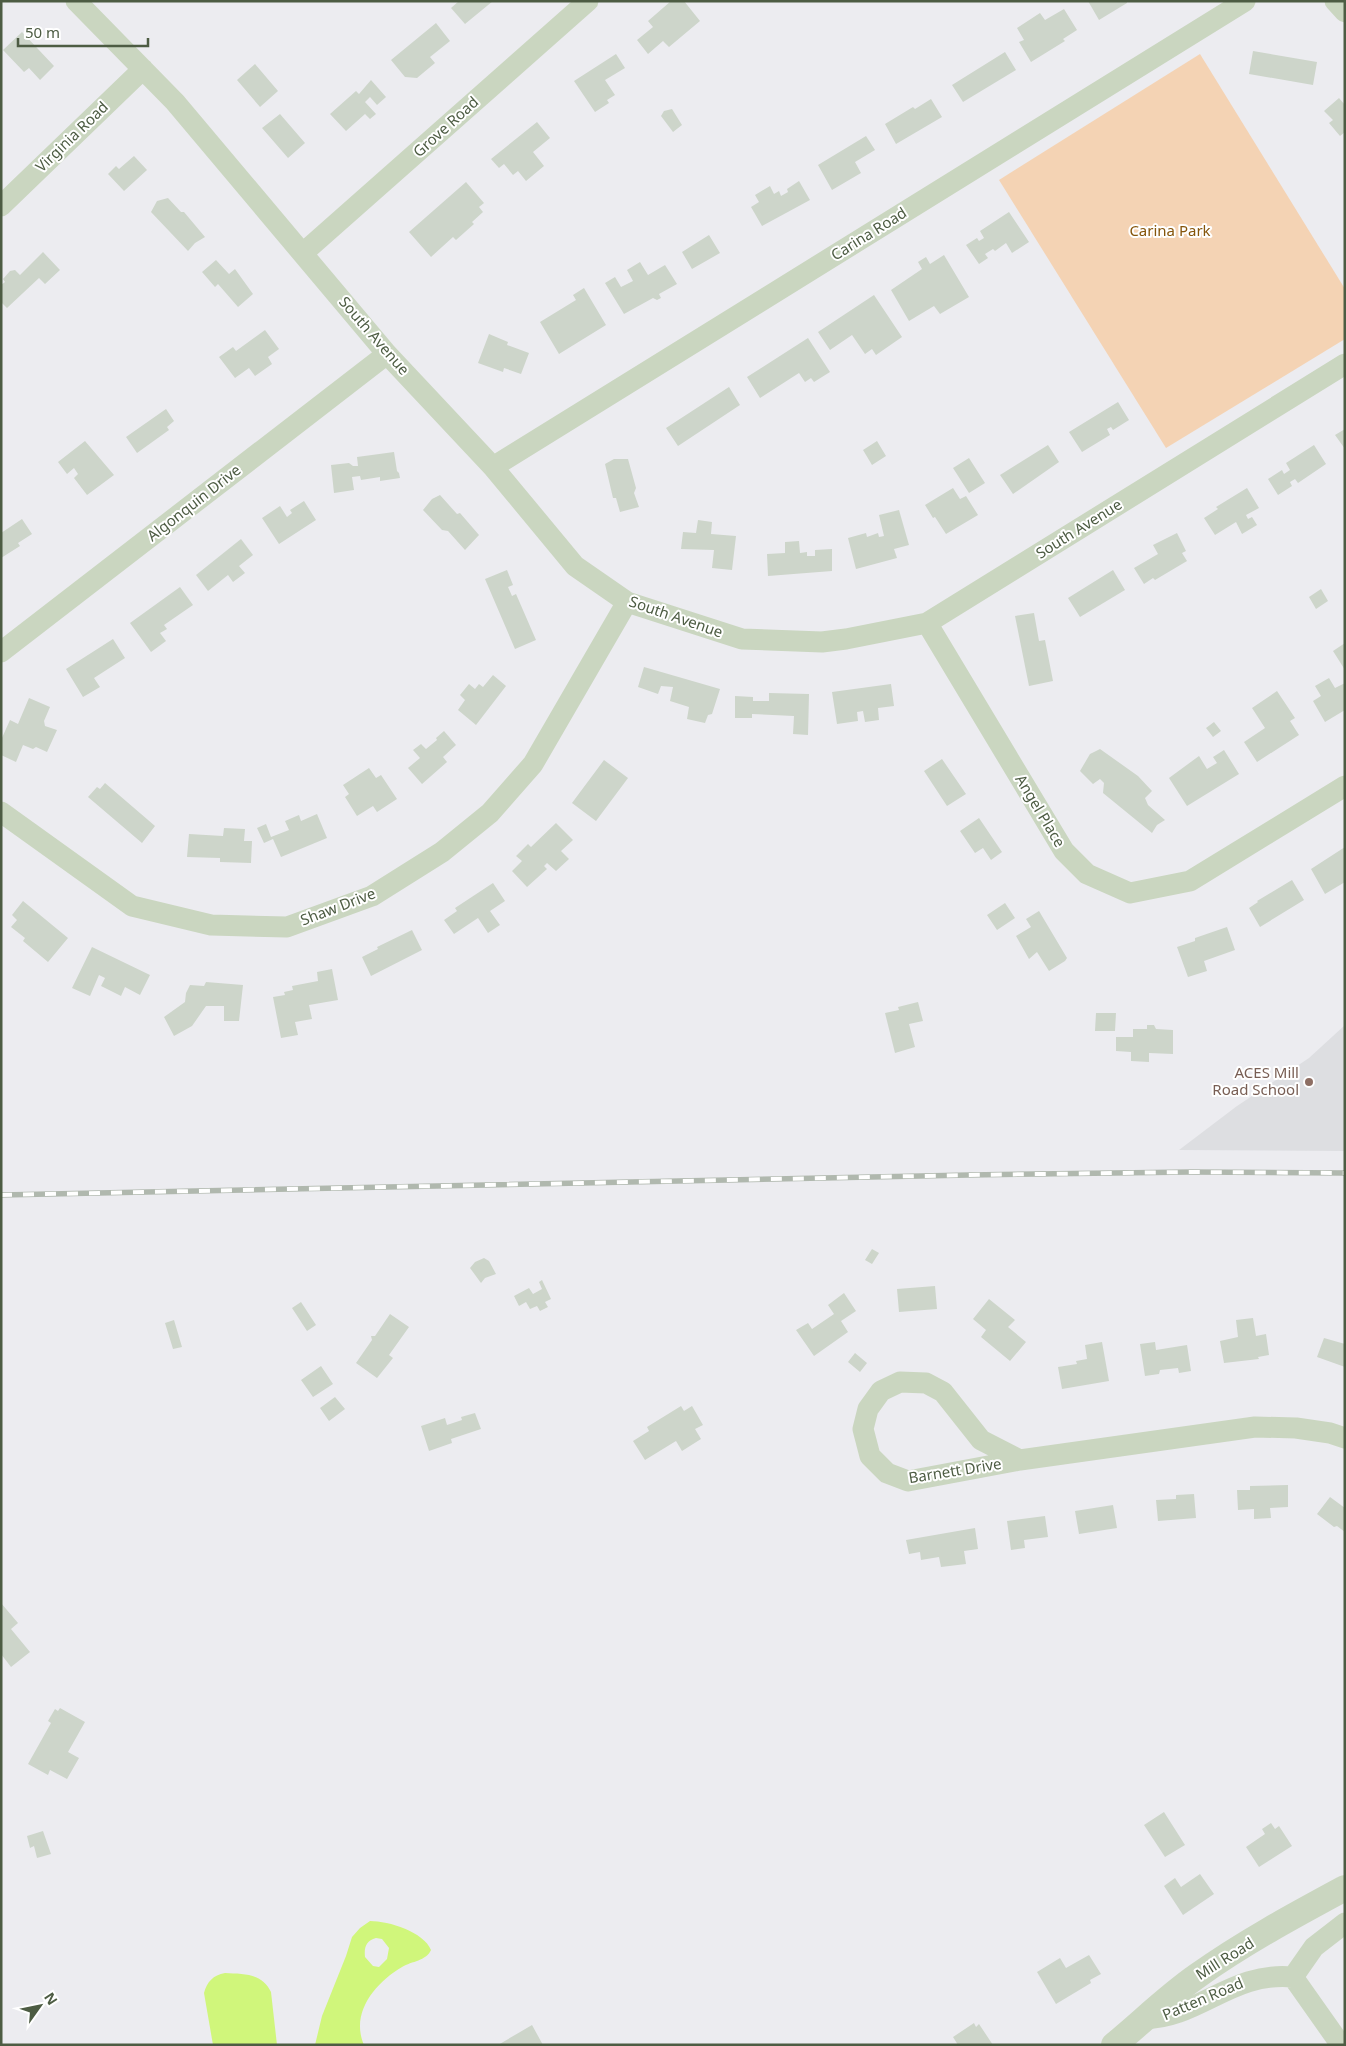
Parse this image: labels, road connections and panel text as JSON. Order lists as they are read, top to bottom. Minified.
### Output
{"streets":{"street":["Grove Road","Virginia Road","Carina Road","South Avenue","Algonquin Drive","Angel Place","Shaw Drive","Barnett Drive","Mill Road","Patten Road"]},"crossings":[["Grove Road","South Avenue"],["Virginia Road","South Avenue"],["Carina Road","South Avenue"],["South Avenue","Algonquin Drive"],["South Avenue","Angel Place"],["South Avenue","Shaw Drive"],["Mill Road","Patten Road"]],"parks":["Carina Park"],"places":["ACES Mill Road School"],"scale_bar":"50 m","north":"top right"}
